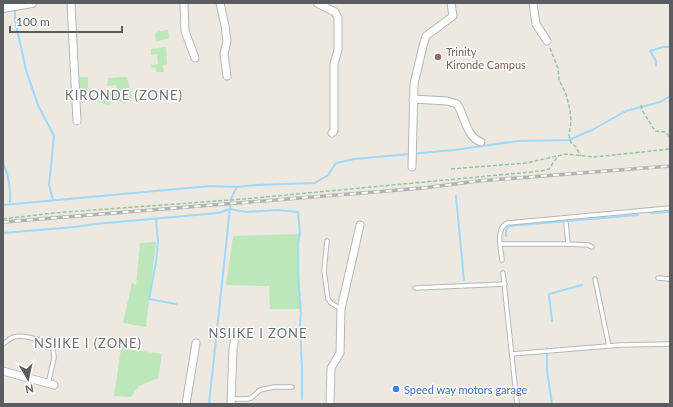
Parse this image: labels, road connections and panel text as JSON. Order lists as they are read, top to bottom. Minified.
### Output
{"districts":["KIRONDE (ZONE)","NSIIKE I ZONE","NSIIKE I (ZONE)"],"places":["Trinity Kironde Campus","Speed way motors garage"],"scale_bar":"100 m","north":"bottom"}
